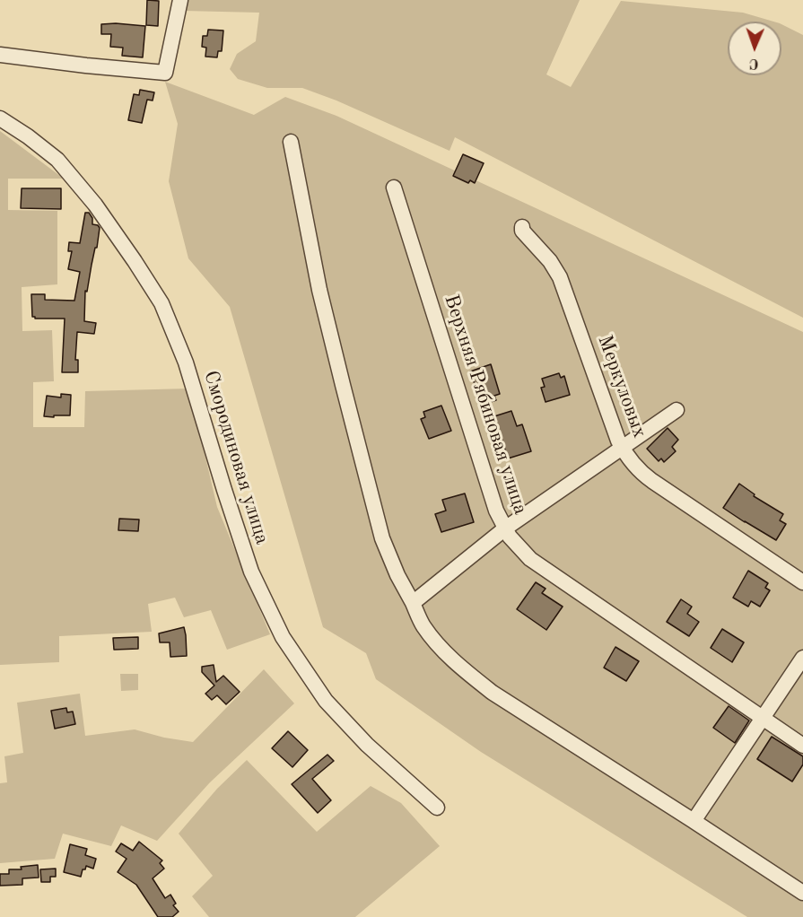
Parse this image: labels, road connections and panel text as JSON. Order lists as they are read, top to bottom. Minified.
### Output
{"streets":{"street":["Меркуловых","Верхняя Рябиновая улица","Смородиновая улица"]},"north":"bottom"}
